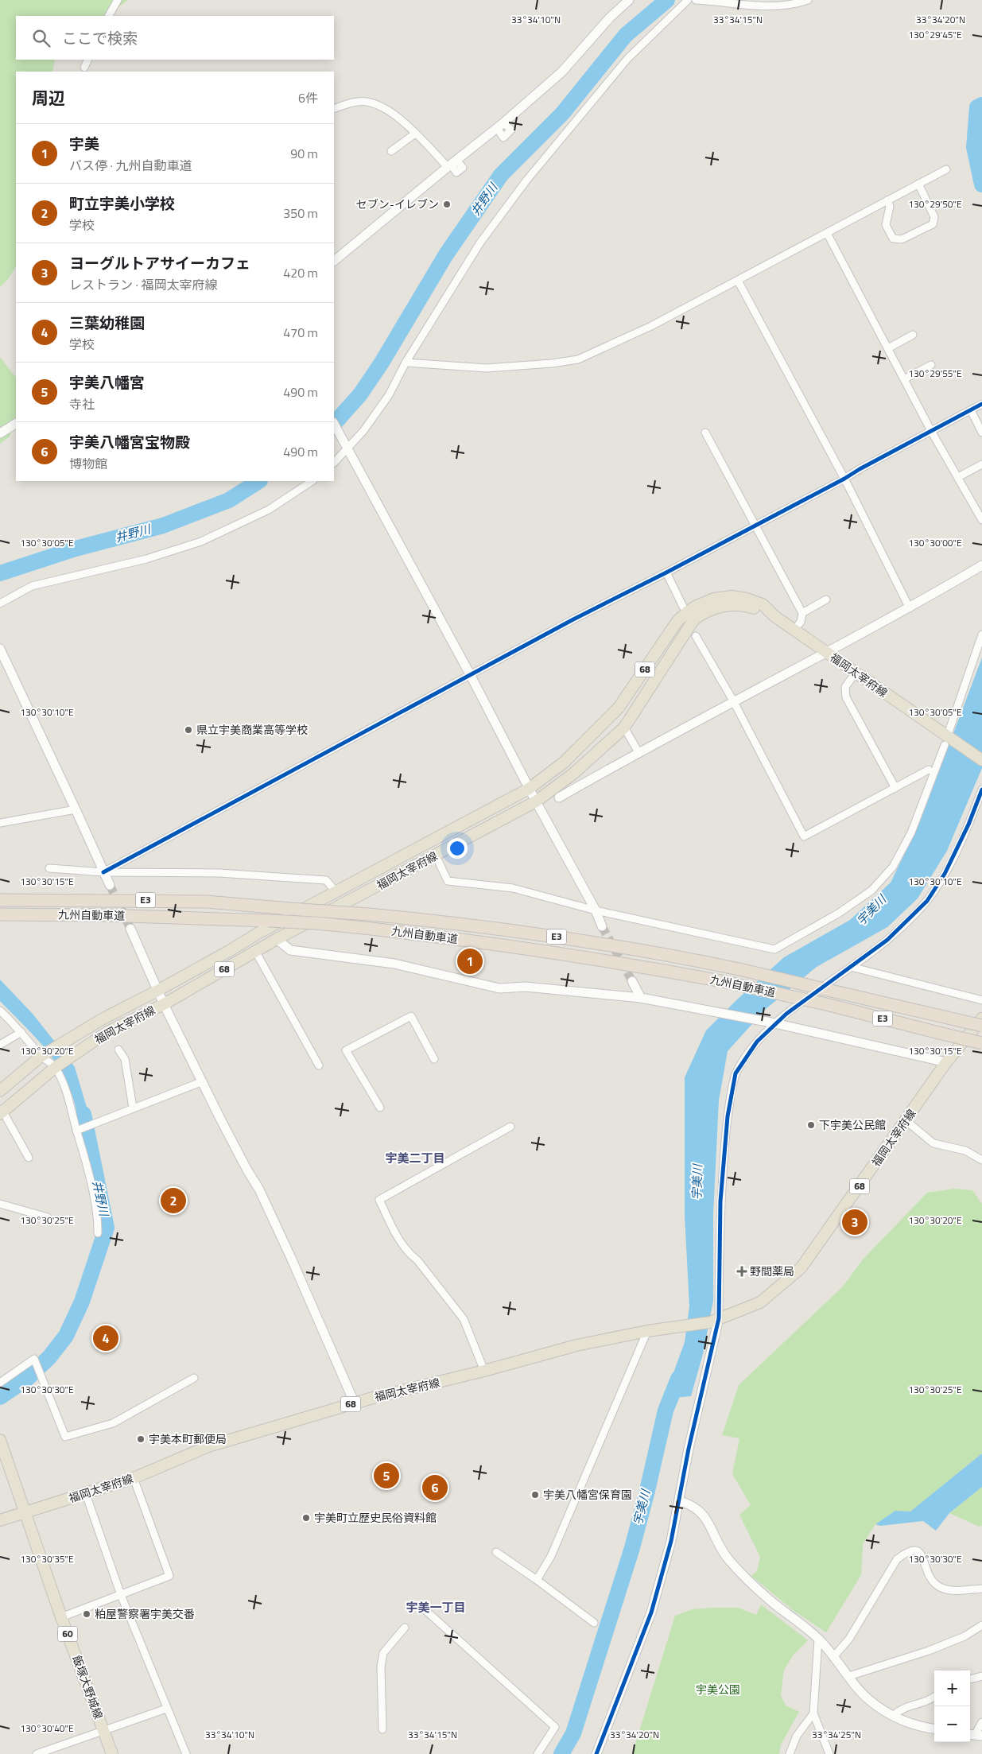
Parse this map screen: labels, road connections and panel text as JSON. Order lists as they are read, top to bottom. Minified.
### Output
{"streets":{"highway":["E3","九州自動車道"],"main road":["68","福岡太宰府線","60","飯塚大野城線"]},"crossings":[["福岡太宰府線","飯塚大野城線"]],"districts":["宇美二丁目","宇美一丁目"],"water":["井野川","宇美川"],"parks":["宇美公園"],"places":{"other":["セブン-イレブン","県立宇美商業高等学校","下宇美公民館","宇美本町郵便局","宇美八幡宮保育園","宇美町立歴史民俗資料館","粕屋警察署宇美交番"],"health":["野間薬局"]},"page":{"search":"ここで検索","heading":["周辺","6件"],"list":[{"mark":"1","name":"宇美","note":"バス停 · 九州自動車道","value":"90 m"},{"mark":"2","name":"町立宇美小学校","note":"学校","value":"350 m"},{"mark":"3","name":"ヨーグルトアサイーカフェ","note":"レストラン · 福岡太宰府線","value":"420 m"},{"mark":"4","name":"三葉幼稚園","note":"学校","value":"470 m"},{"mark":"5","name":"宇美八幡宮","note":"寺社","value":"490 m"},{"mark":"6","name":"宇美八幡宮宝物殿","note":"博物館","value":"490 m"}],"pins":["1","2","3","4","5","6"],"map_buttons":["+","−"]},"coordinates":["33°34'10\"N","33°34'15\"N","33°34'20\"N","130°29'45\"E","130°29'50\"E","130°29'55\"E","130°30'05\"E","130°30'00\"E","130°30'10\"E","130°30'15\"E","130°30'20\"E","130°30'25\"E","130°30'30\"E","130°30'35\"E","130°30'40\"E","33°34'25\"N"]}
